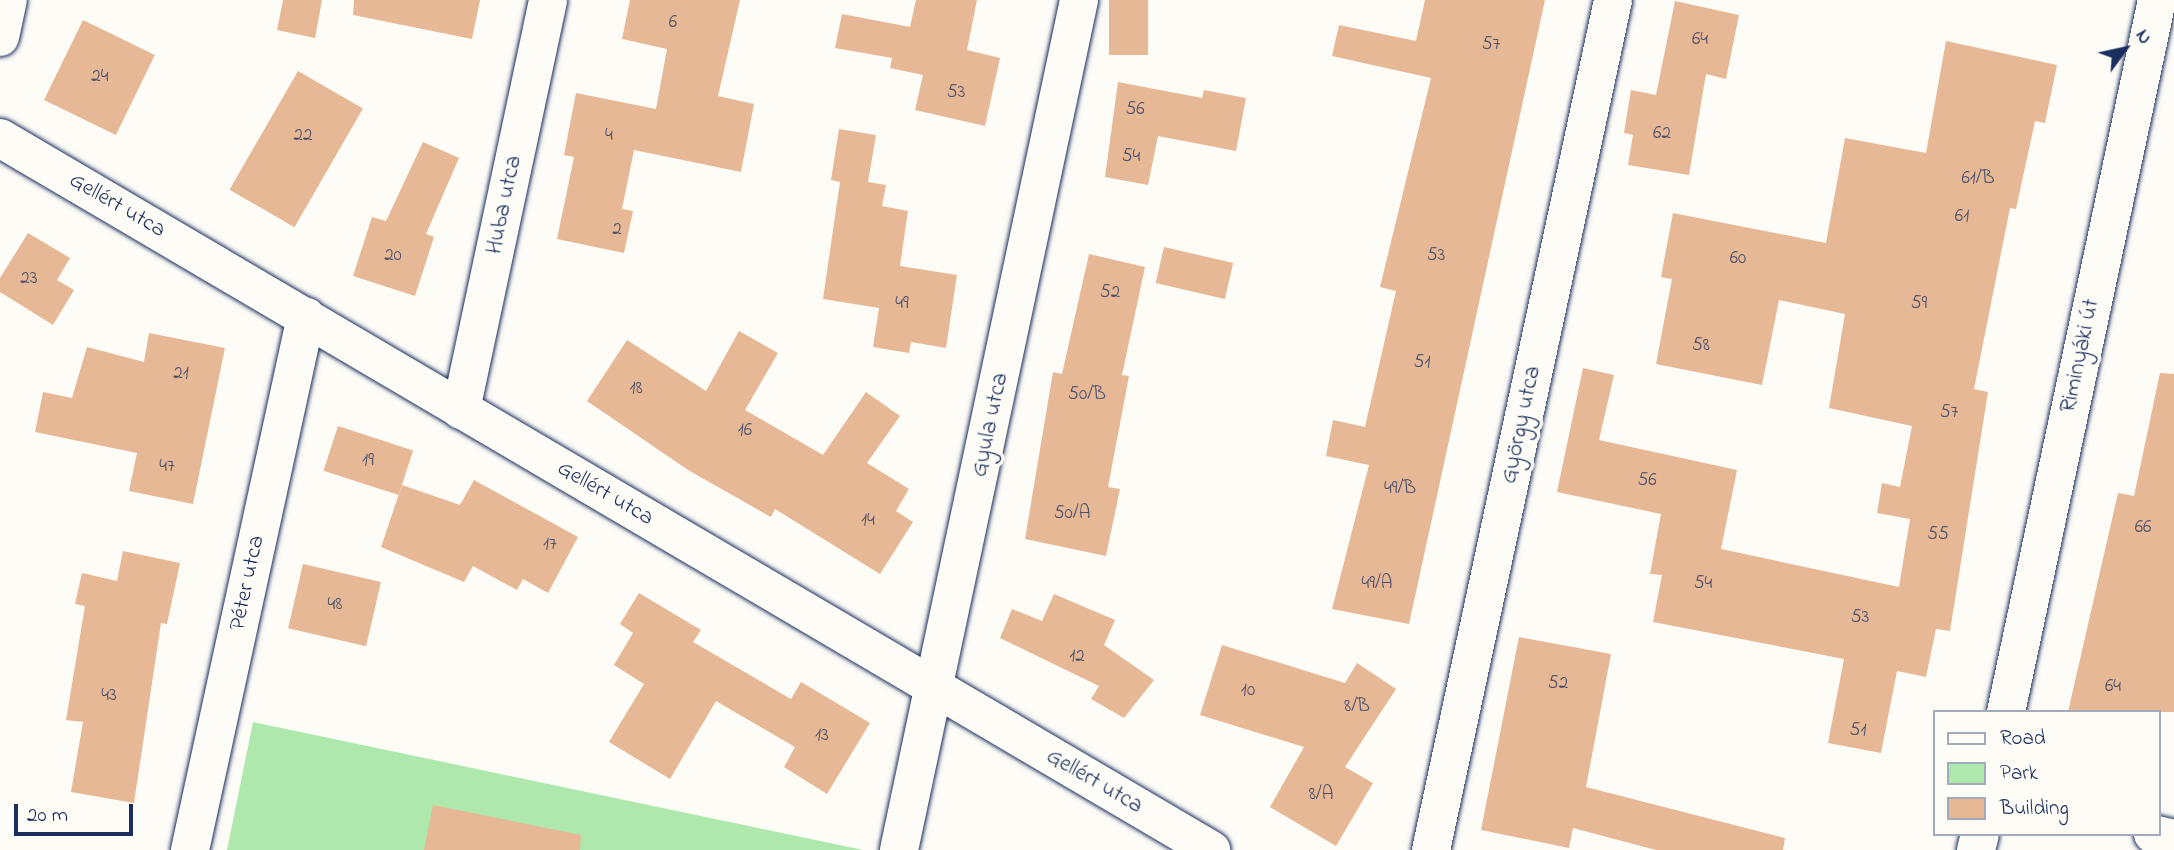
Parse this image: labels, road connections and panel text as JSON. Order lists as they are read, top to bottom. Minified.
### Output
{"streets":{"street":["Huba utca","Gellért utca","Riminyáki út","Gyula utca","György utca","Péter utca"]},"crossings":[["Huba utca","Gellért utca"],["Gellért utca","Gyula utca"],["Gellért utca","Péter utca"]],"house_numbers":["6","64","57","24","53","56","62","22","4","54","61/B","61","2","20","53","60","23","52","49","59","58","51","21","18","50/B","57","16","19","47","56","49/B","50/A","14","66","55","17","49/A","54","48","53","12","52","64","10","43","8/B","51","13","8/A"],"legend":["Road","Park","Building"],"scale_bar":"20 m","north":"top right"}
